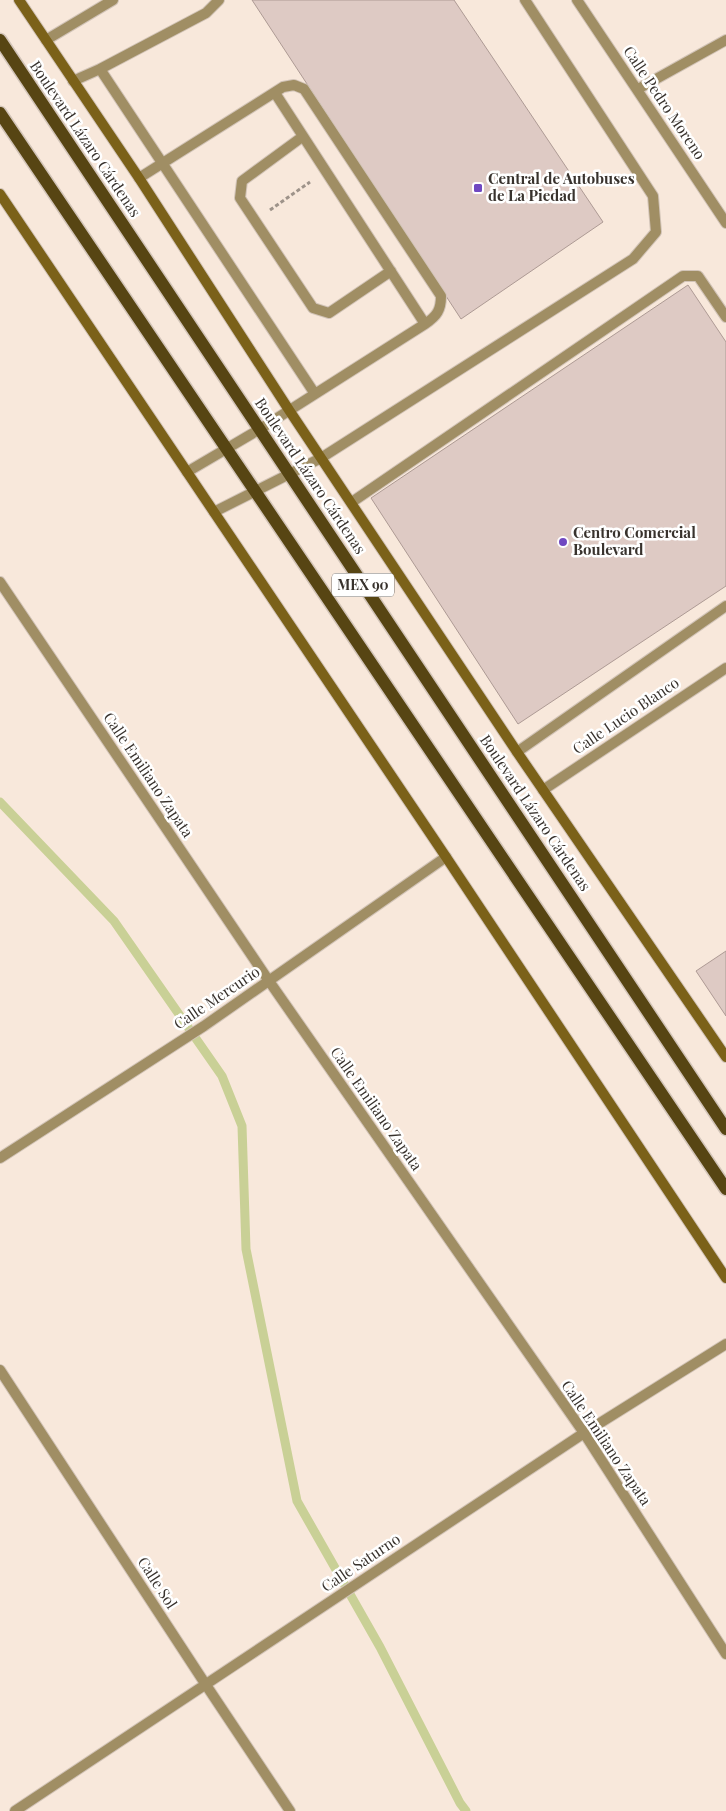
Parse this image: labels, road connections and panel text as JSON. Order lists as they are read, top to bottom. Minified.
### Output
{"streets":{"main road":["Boulevard Lázaro Cárdenas","MEX 90"],"street":["Calle Pedro Moreno","Calle Lucio Blanco","Calle Emiliano Zapata","Calle Mercurio","Calle Saturno","Calle Sol"]},"crossings":[["Calle Emiliano Zapata","Calle Mercurio"],["Calle Emiliano Zapata","Calle Saturno"],["Calle Saturno","Calle Sol"]],"places":{"transit":["Central de Autobuses de La Piedad"],"other":["Centro Comercial Boulevard"]}}
